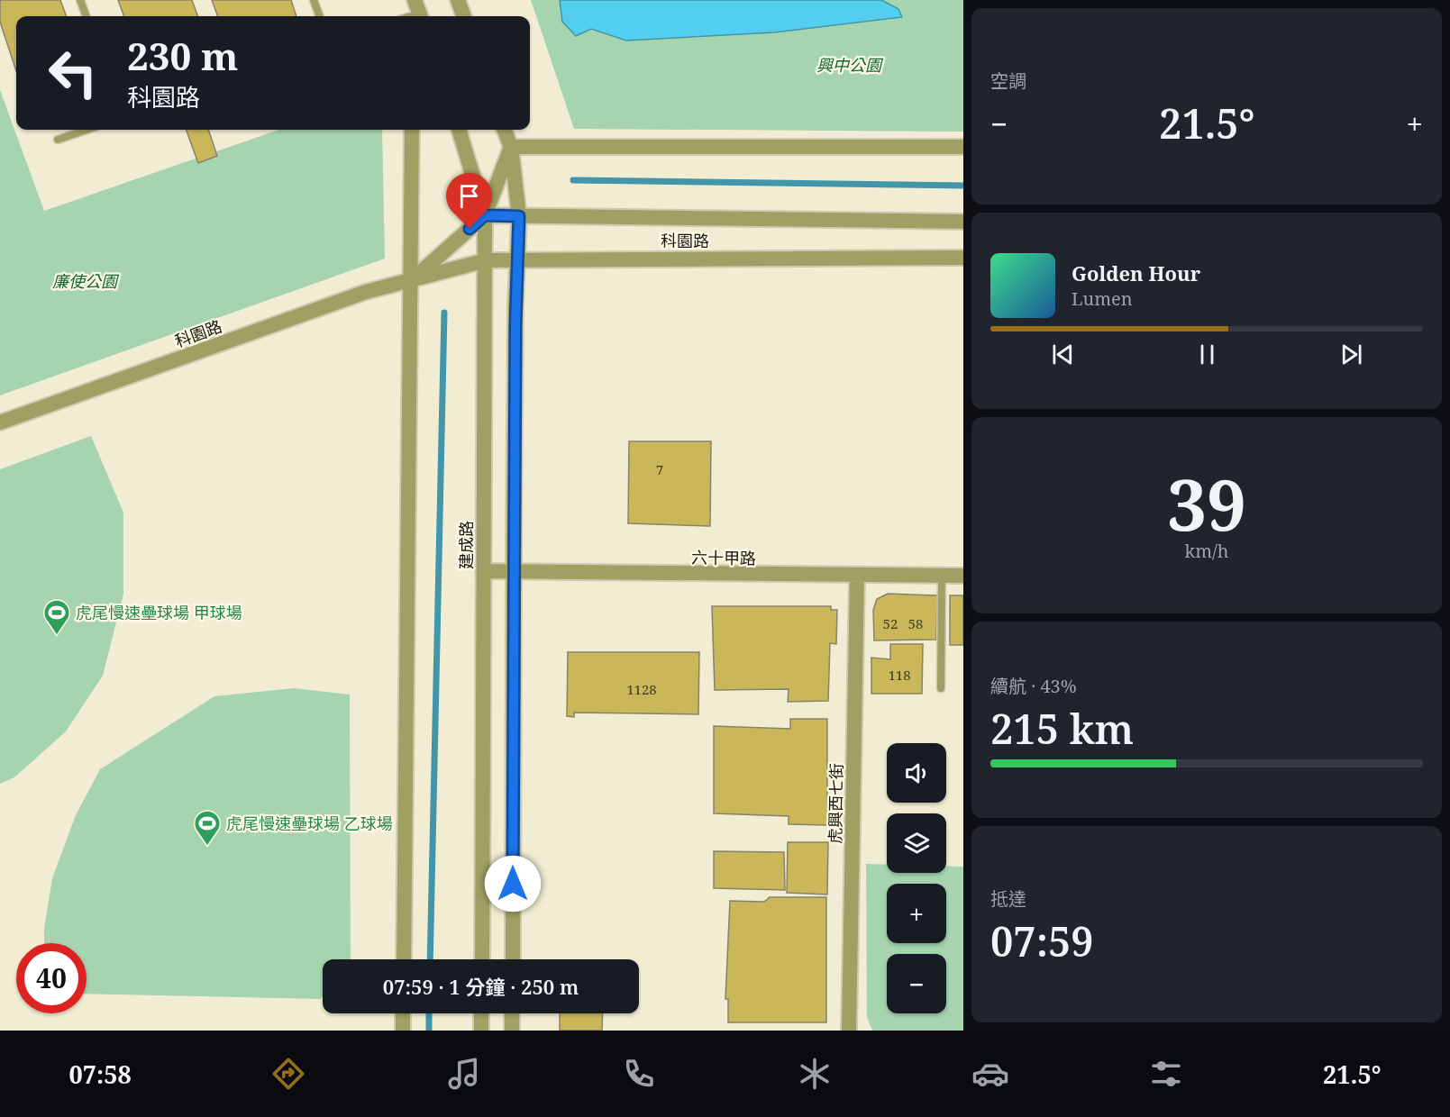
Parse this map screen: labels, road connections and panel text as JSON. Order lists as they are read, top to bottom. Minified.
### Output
{"streets":{"street":["科園路","建成路","六十甲路","虎興西七街"]},"crossings":[["科園路","建成路"],["建成路","六十甲路"],["六十甲路","虎興西七街"]],"parks":["興中公園","廉使公園"],"places":{"sports":["虎尾慢速壘球場 甲球場","虎尾慢速壘球場 乙球場"]},"house_numbers":["7","52","58","118","1128"],"page":{"tile":["空調",["39","km/h"],["續航 · 43%","215 km"],["抵達","07:59"]],"turn":["230 m","科園路"],"heat":["−","21.5°","+"],"song":["Golden Hour","Lumen"],"map_buttons":["+","−"],"limit":"40","trip":"07:59 · 1 分鐘 · 250 m","tabs":["07:58","21.5°"]}}
